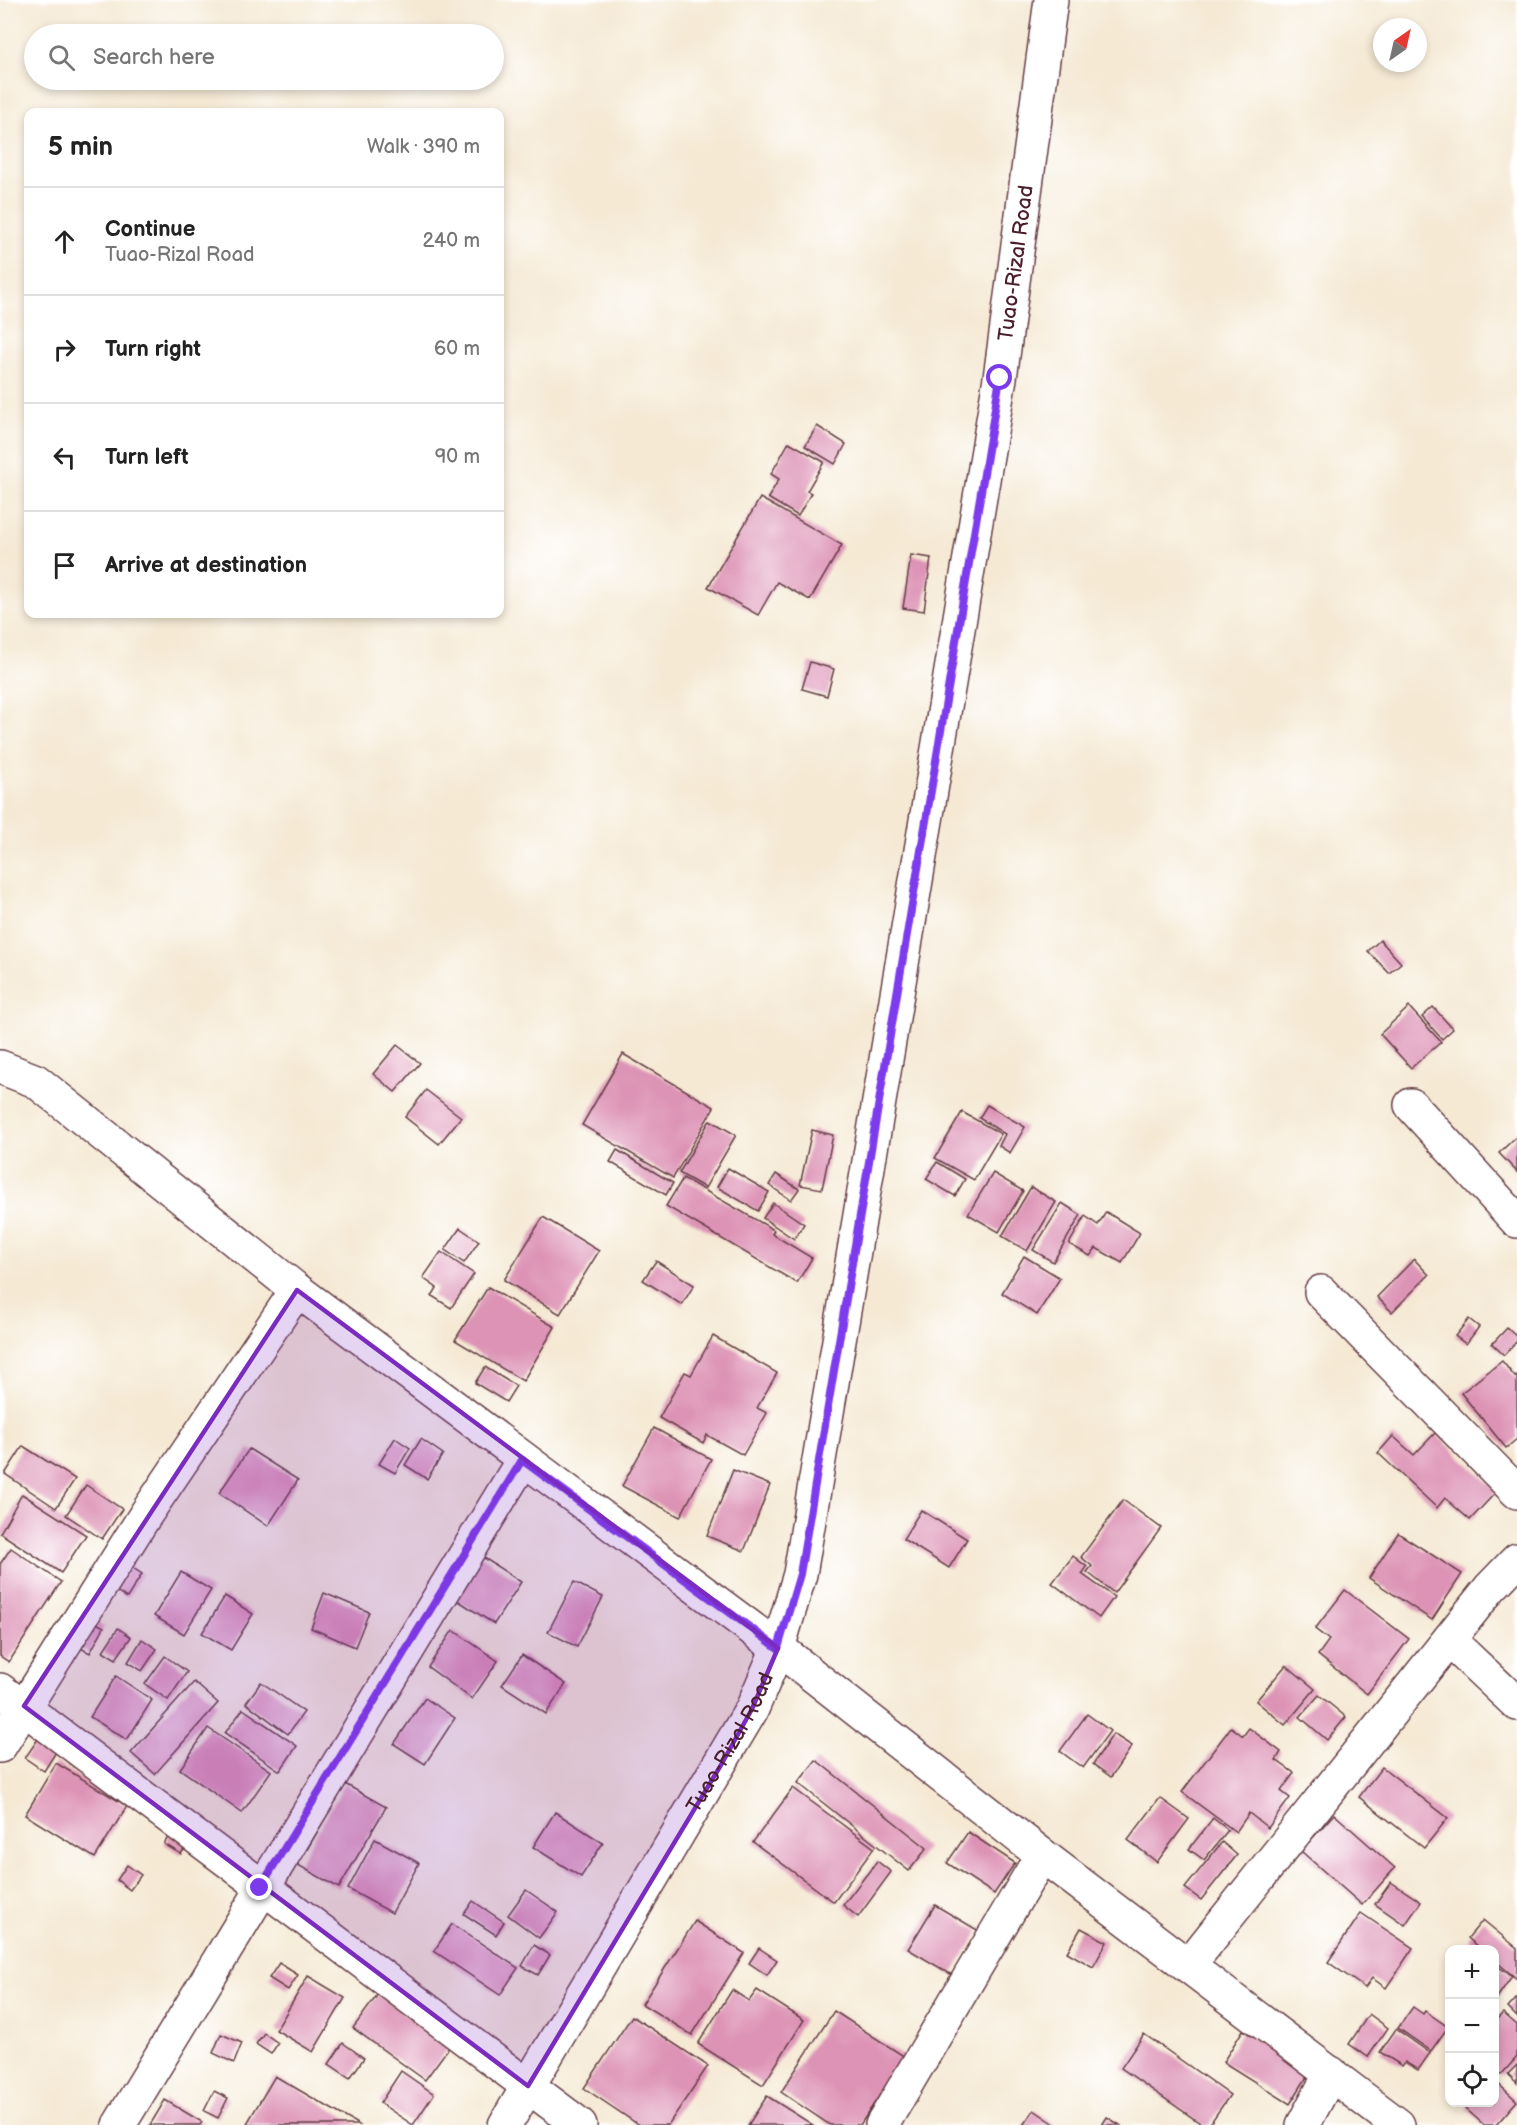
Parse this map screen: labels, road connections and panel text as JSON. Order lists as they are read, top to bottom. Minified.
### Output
{"streets":{"street":["Tuao-Rizal Road"]},"north":"top right","page":{"search":"Search here","heading":["5 min","Walk · 390 m"],"list":[["Continue","Tuao-Rizal Road","240 m"],["Turn right","60 m"],["Turn left","90 m"],"Arrive at destination"],"map_buttons":["+","−"]}}
